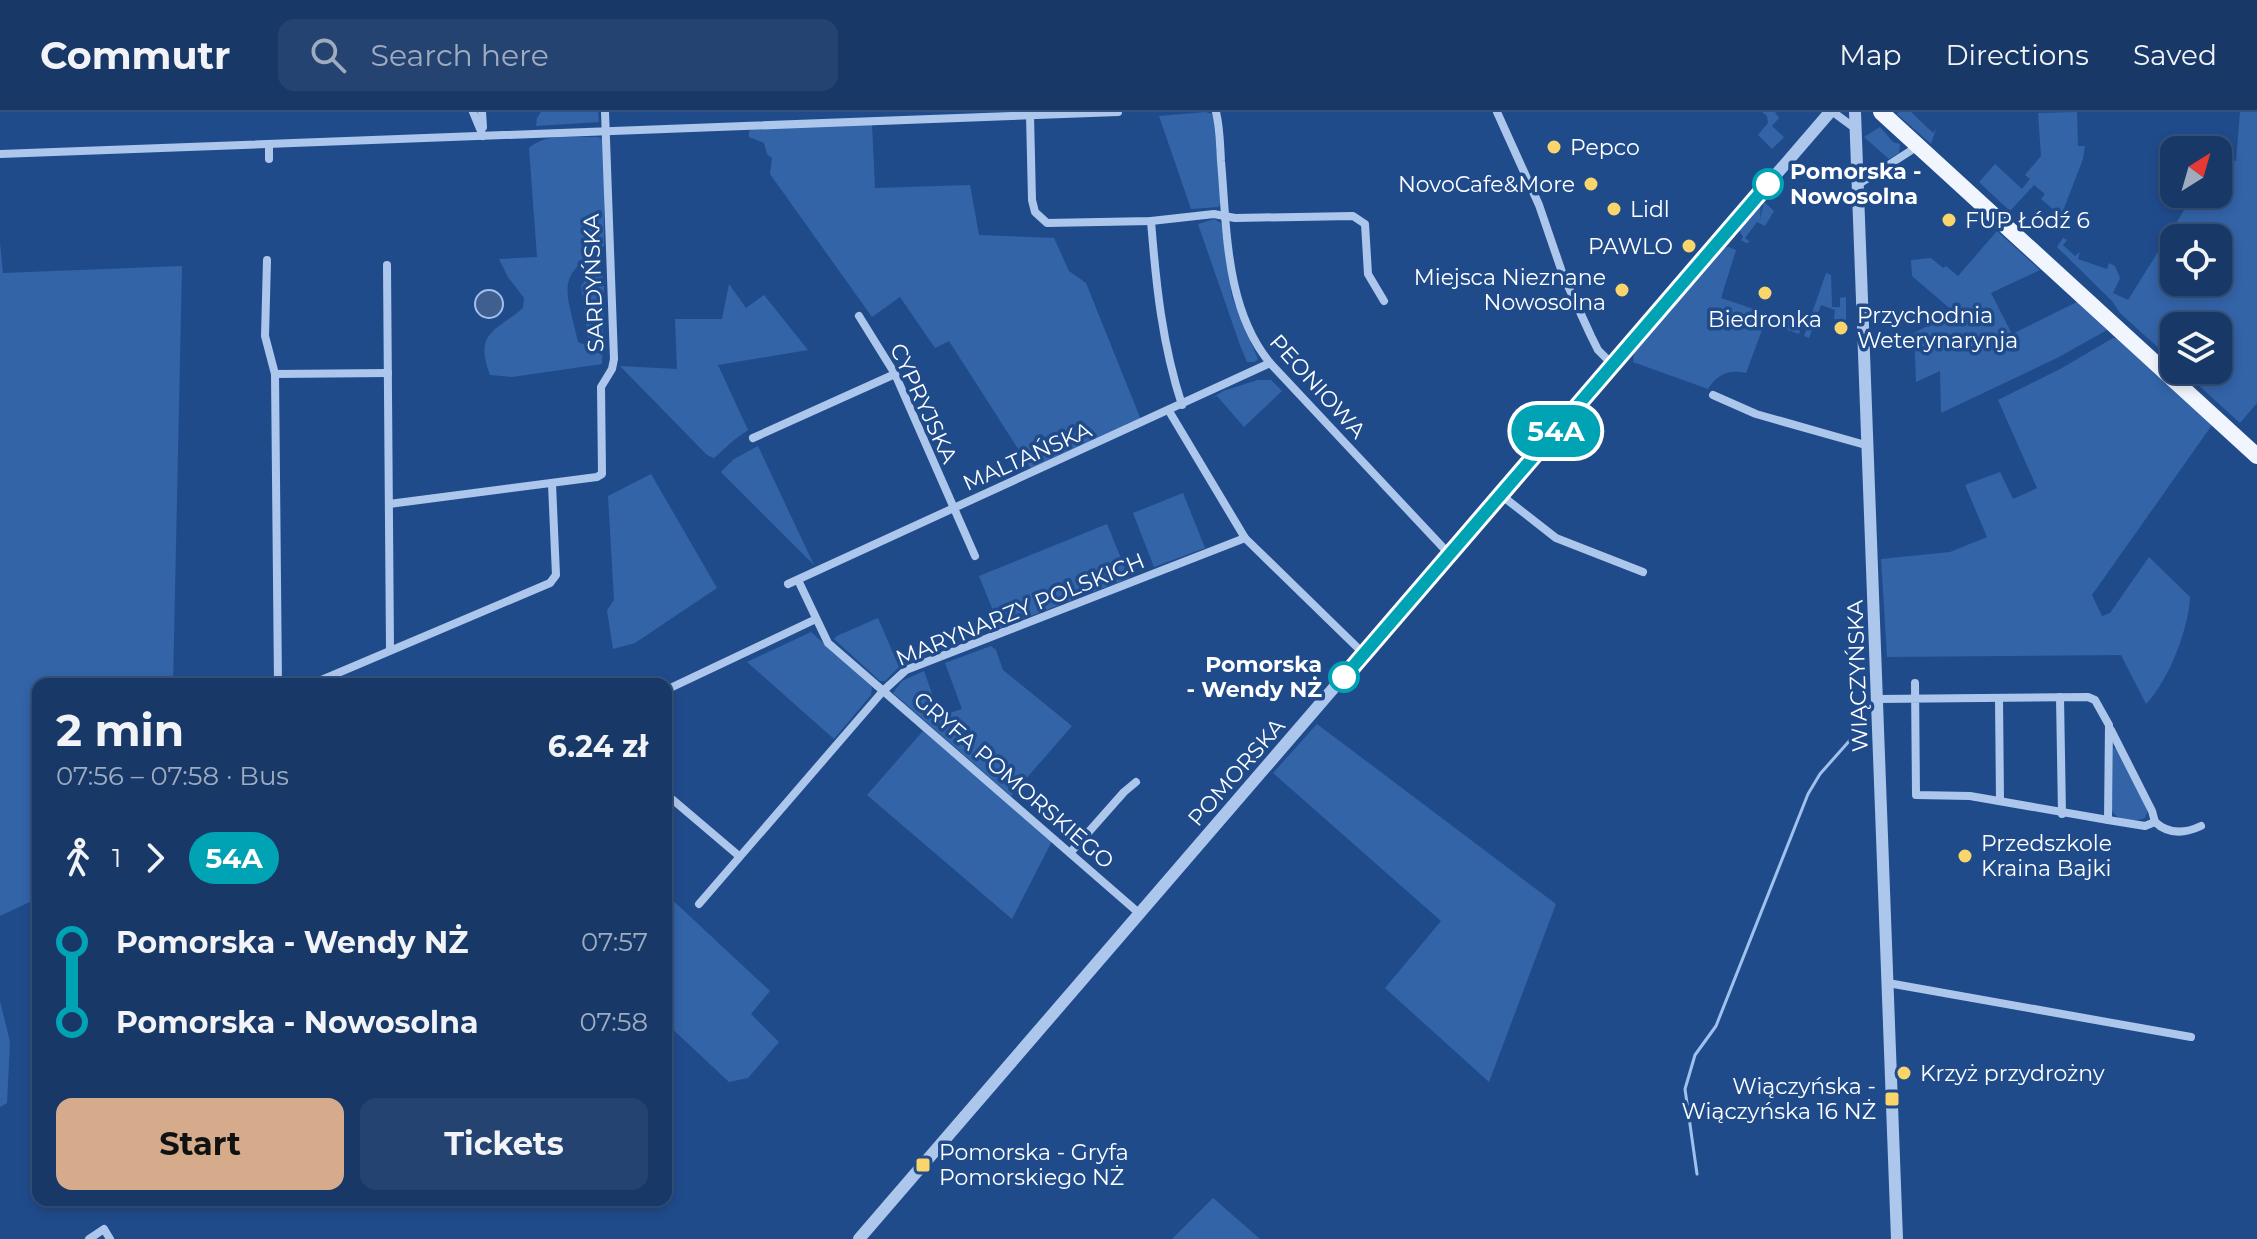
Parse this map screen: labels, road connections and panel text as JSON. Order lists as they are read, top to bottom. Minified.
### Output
{"streets":{"street":["SARDYŃSKA","PEONIOWA","CYPRYJSKA","MALTAŃSKA","MARYNARZY POLSKICH","WIĄCZYŃSKA","POMORSKA","GRYFA POMORSKIEGO"]},"crossings":[["PEONIOWA","MALTAŃSKA"],["PEONIOWA","POMORSKA"],["CYPRYJSKA","MALTAŃSKA"],["MARYNARZY POLSKICH","GRYFA POMORSKIEGO"],["POMORSKA","GRYFA POMORSKIEGO"]],"places":{"other":["Pepco","NovoCafe&More","Pomorska - Nowosolna","Lidl","FUP Łódź 6","PAWLO","Miejsca Nieznane Nowosolna","Biedronka","Przychodnia Weterynarynja","Pomorska - Wendy NŻ","Przedszkole Kraina Bajki","Krzyż przydrożny"],"transit":["Wiączyńska - Wiączyńska 16 NŻ","Pomorska - Gryfa Pomorskiego NŻ"]},"lines":["bus line 54A"],"north":"top right","page":{"header":"Commutr","search":"Search here","nav":["Map","Directions","Saved"],"on_map":"54A","heading":["2 min","07:56 – 07:58 · Bus","6.24 zł"],"legs":["1","54A"],"list":[{"name":"Pomorska - Wendy NŻ","value":"07:57"},{"name":"Pomorska - Nowosolna","value":"07:58"}],"buttons":["Start","Tickets"]}}
